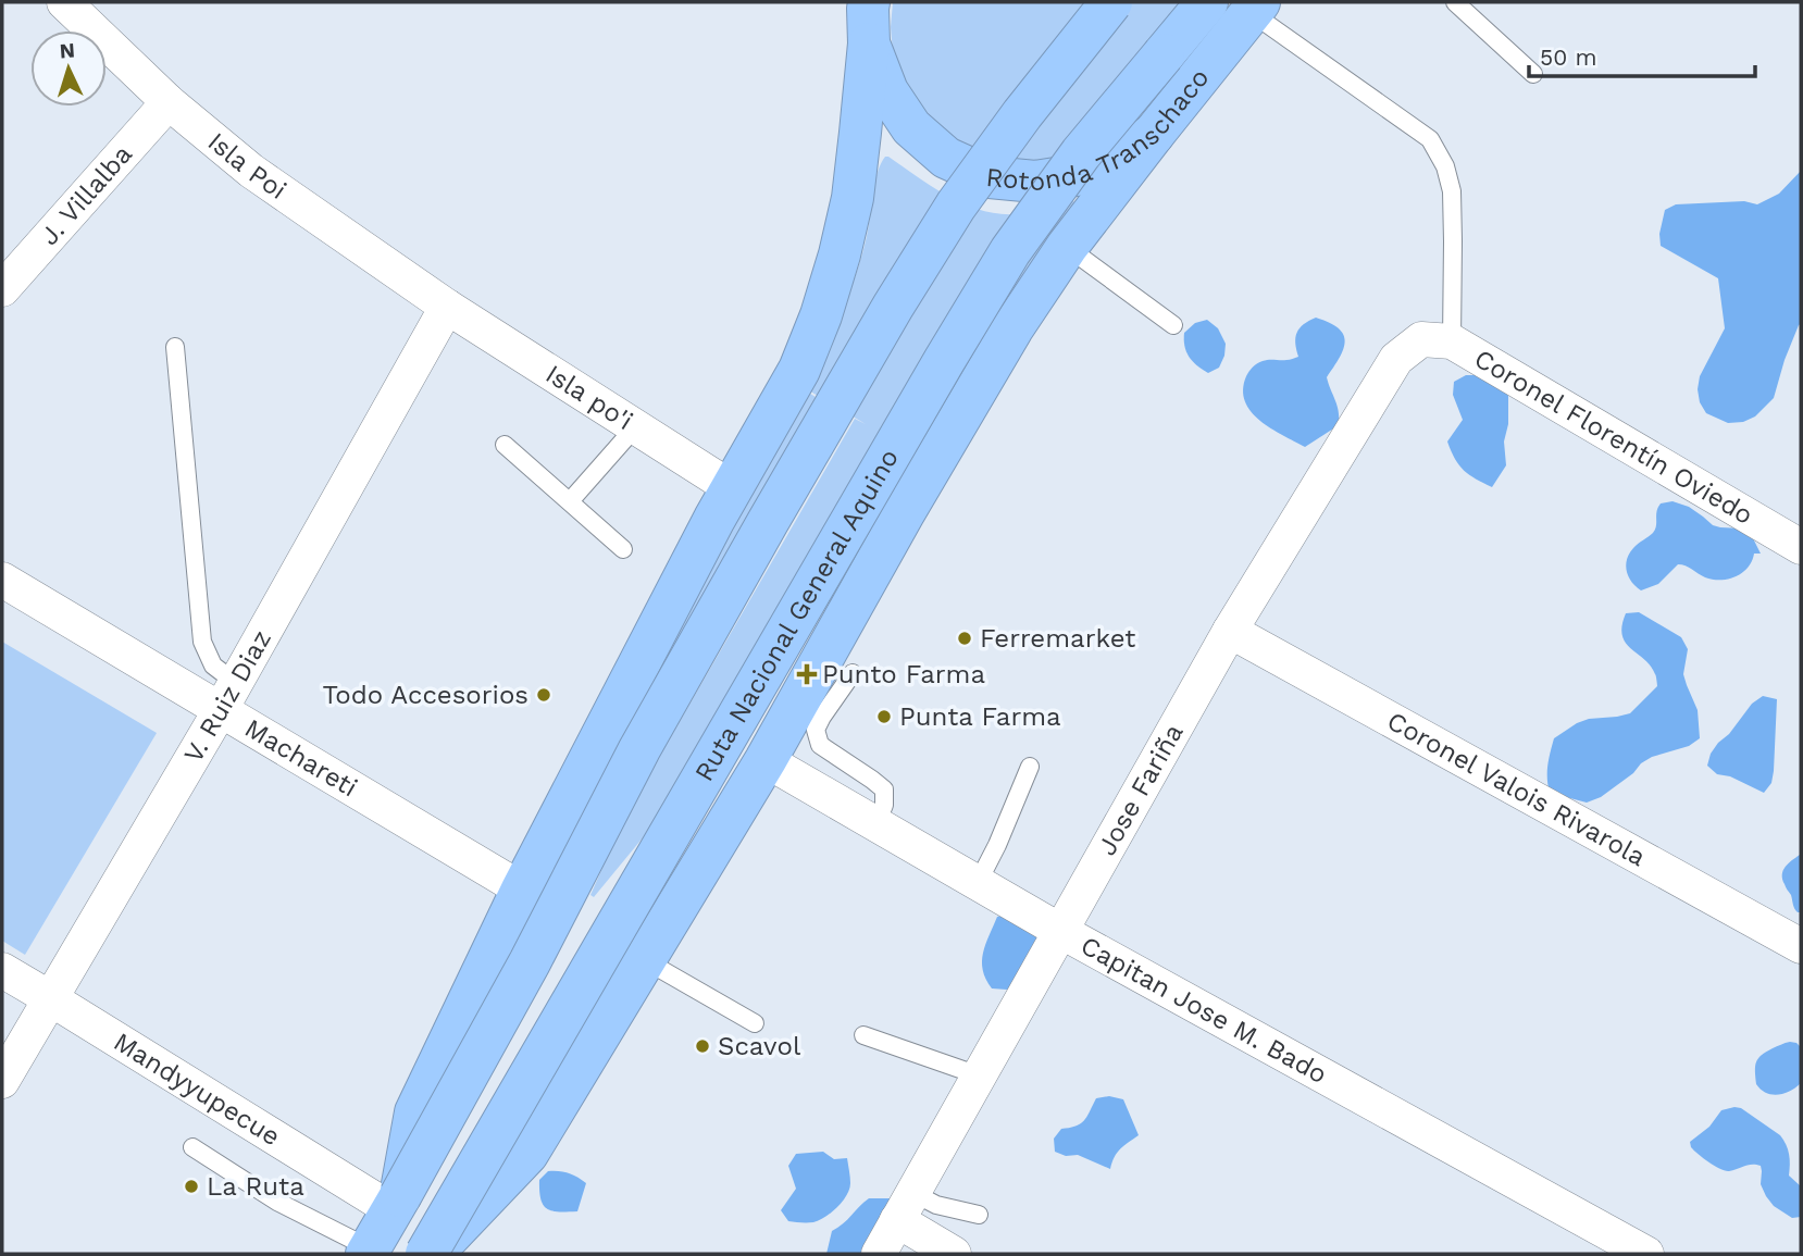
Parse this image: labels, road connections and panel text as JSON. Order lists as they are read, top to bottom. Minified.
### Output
{"streets":{"highway":["Rotonda Transchaco","Ruta Nacional General Aquino"],"street":["Isla Poi","J. Villalba","Isla po'i","Coronel Florentín Oviedo","V. Ruiz Diaz","Machareti","Coronel Valois Rivarola","Jose Fariña","Capitan Jose M. Bado","Mandyyupecue"]},"crossings":[["Rotonda Transchaco","Ruta Nacional General Aquino"],["Isla Poi","J. Villalba"],["Isla Poi","Isla po'i"],["Isla Poi","V. Ruiz Diaz"],["Isla po'i","V. Ruiz Diaz"],["Coronel Florentín Oviedo","Jose Fariña"],["Ruta Nacional General Aquino","Capitan Jose M. Bado"],["V. Ruiz Diaz","Machareti"],["V. Ruiz Diaz","Mandyyupecue"],["Coronel Valois Rivarola","Jose Fariña"],["Jose Fariña","Capitan Jose M. Bado"]],"places":{"other":["Ferremarket","Todo Accesorios","Punta Farma","Scavol","La Ruta"],"health":["Punto Farma"]},"scale_bar":"50 m","north":"top"}
